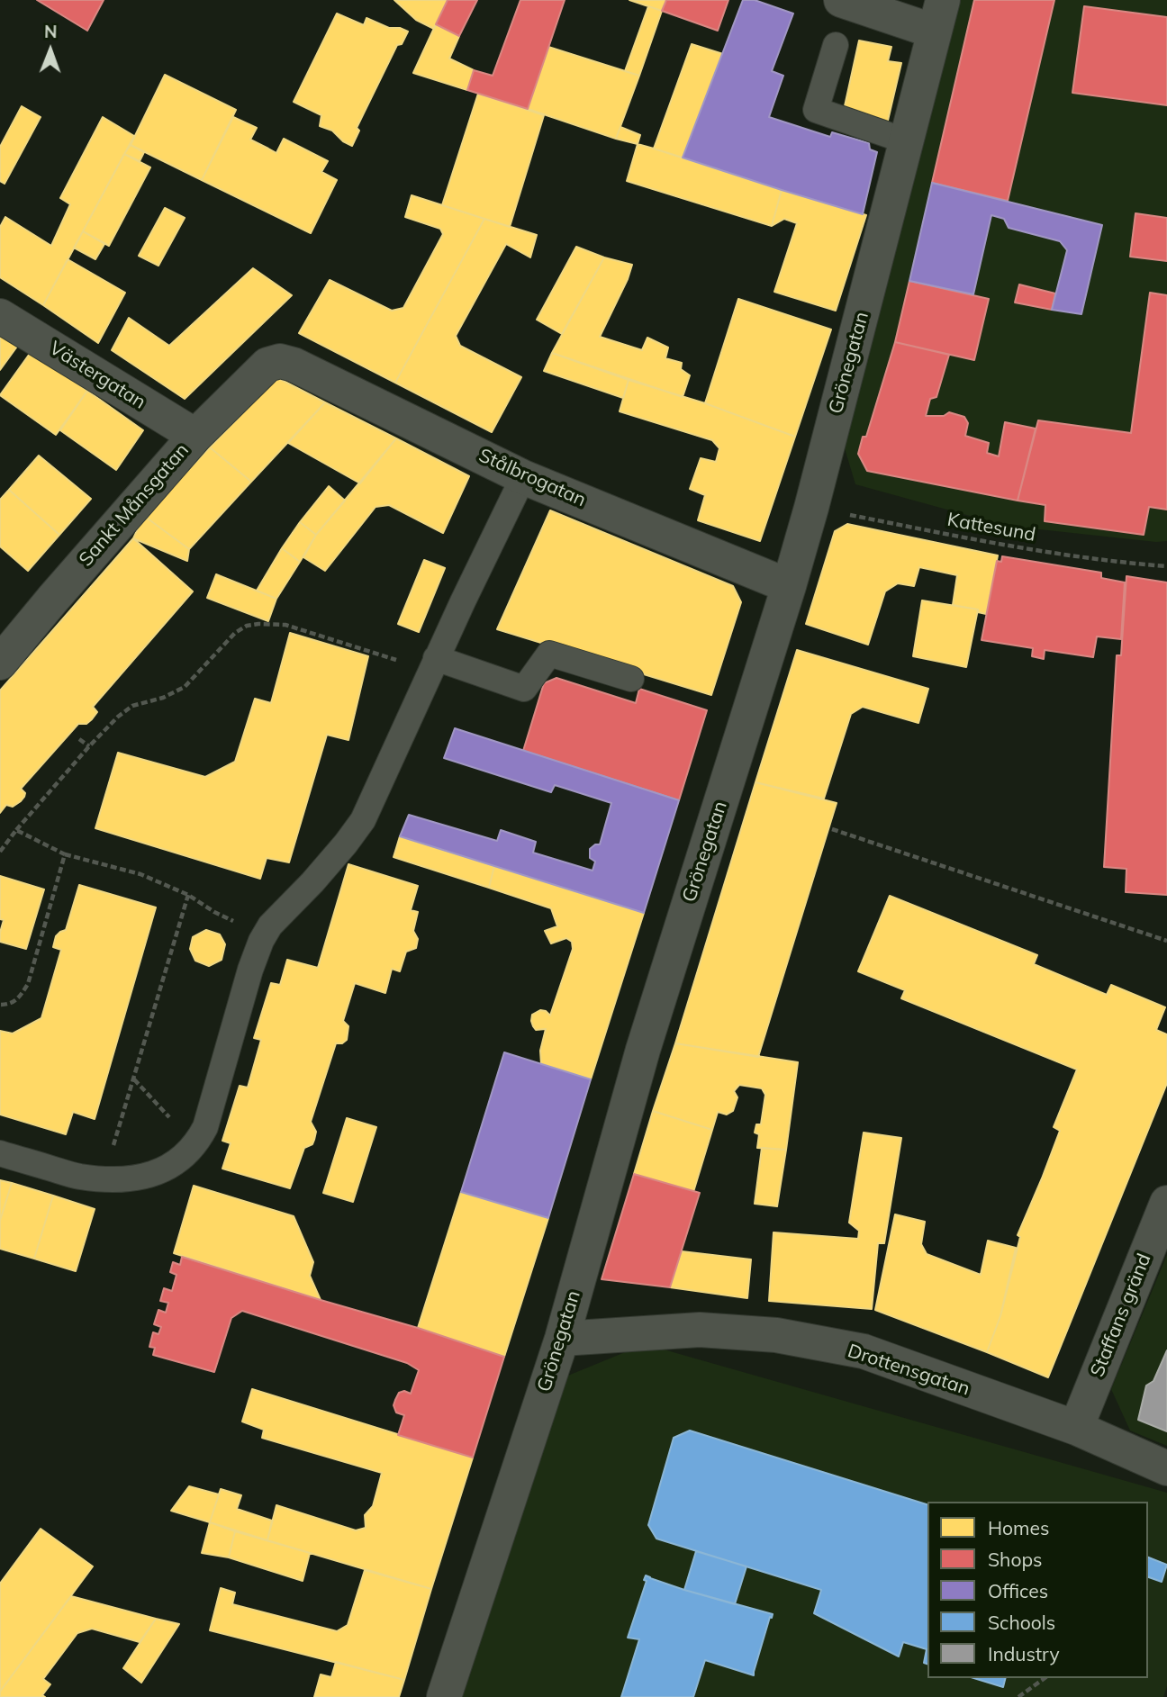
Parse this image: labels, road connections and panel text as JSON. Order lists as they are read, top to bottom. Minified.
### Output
{"streets":{"street":["Grönegatan","Västergatan","Stålbrogatan","Sankt Månsgatan","Staffans gränd","Drottensgatan"],"path":["Kattesund"]},"crossings":[["Grönegatan","Stålbrogatan"],["Grönegatan","Kattesund"],["Grönegatan","Drottensgatan"],["Västergatan","Sankt Månsgatan"],["Stålbrogatan","Sankt Månsgatan"],["Staffans gränd","Drottensgatan"]],"legend":["Homes","Shops","Offices","Schools","Industry"],"north":"top"}
